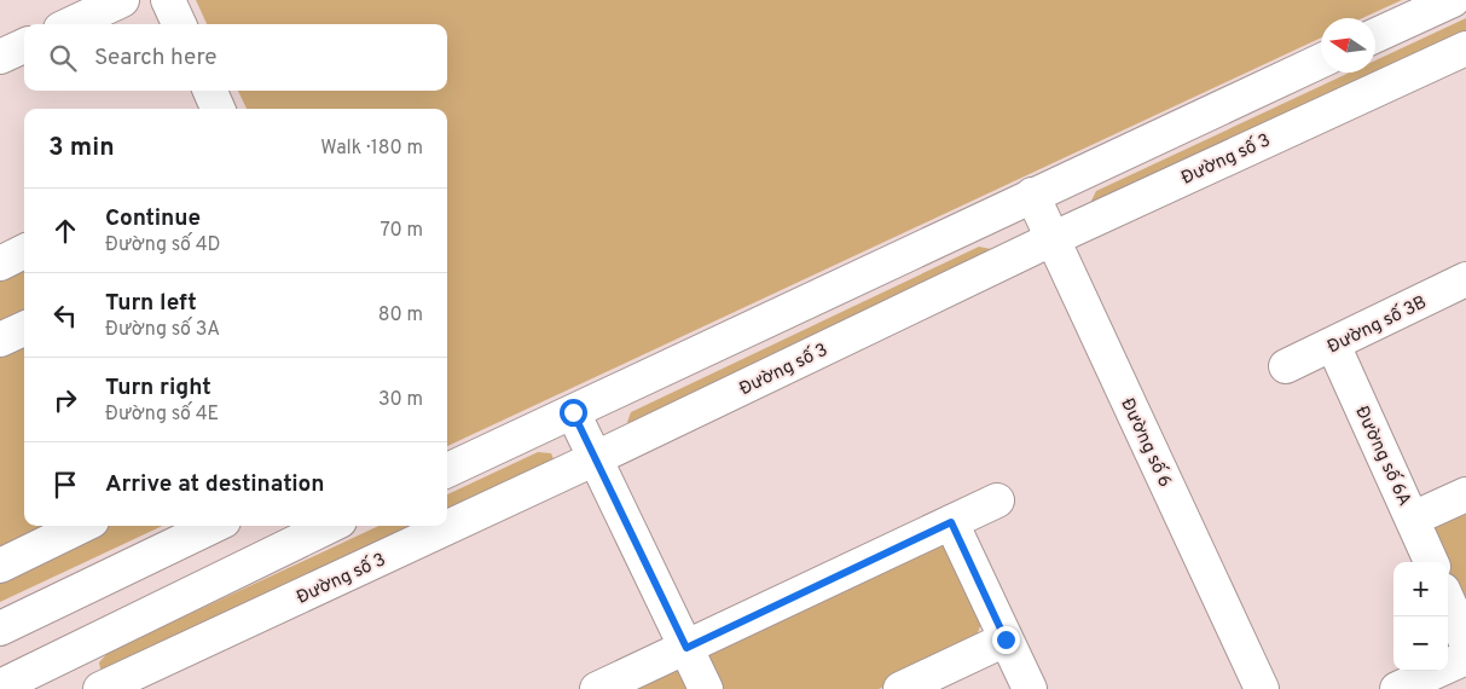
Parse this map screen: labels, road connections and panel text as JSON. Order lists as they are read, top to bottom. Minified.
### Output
{"streets":{"street":["Đường số 3","Đường số 3B","Đường số 6","Đường số 6A"]},"crossings":[["Đường số 3","Đường số 6"],["Đường số 3B","Đường số 6A"]],"north":"left","page":{"search":"Search here","heading":["3 min","Walk · 180 m"],"list":[["Continue","Đường số 4D","70 m"],["Turn left","Đường số 3A","80 m"],["Turn right","Đường số 4E","30 m"],"Arrive at destination"],"map_buttons":["+","−"]}}
